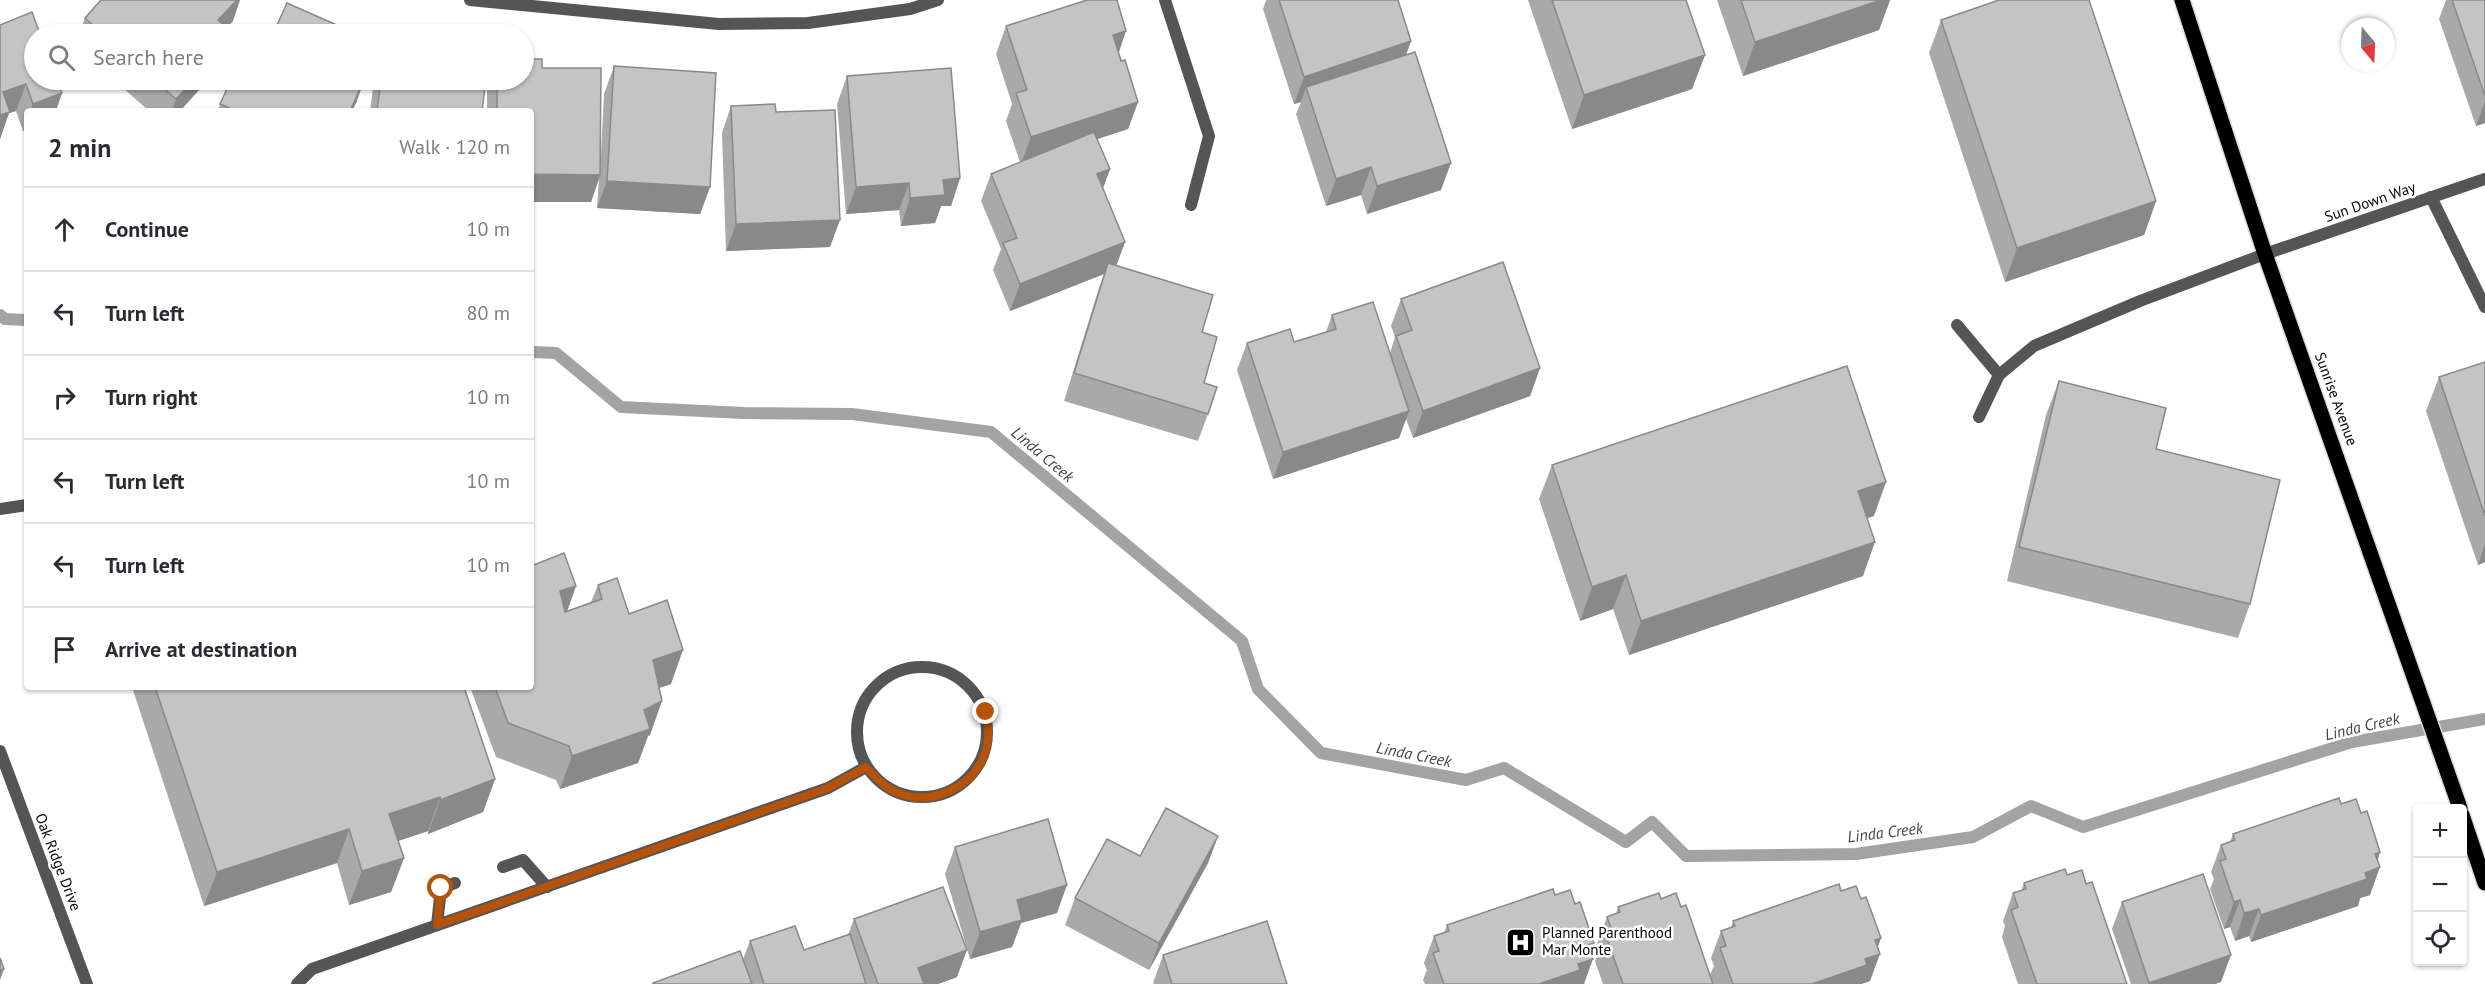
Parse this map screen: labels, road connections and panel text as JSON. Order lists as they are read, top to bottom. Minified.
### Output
{"streets":{"main road":["Sunrise Avenue"],"street":["Sun Down Way","Oak Ridge Drive"]},"crossings":[["Sun Down Way","Sunrise Avenue"]],"water":["Linda Creek"],"places":{"hospital":["Planned Parenthood Mar Monte"]},"north":"bottom","page":{"search":"Search here","heading":["2 min","Walk · 120 m"],"list":[["Continue","10 m"],["Turn left","80 m"],["Turn right","10 m"],["Turn left","10 m"],["Turn left","10 m"],"Arrive at destination"],"map_buttons":["+","−"]}}
